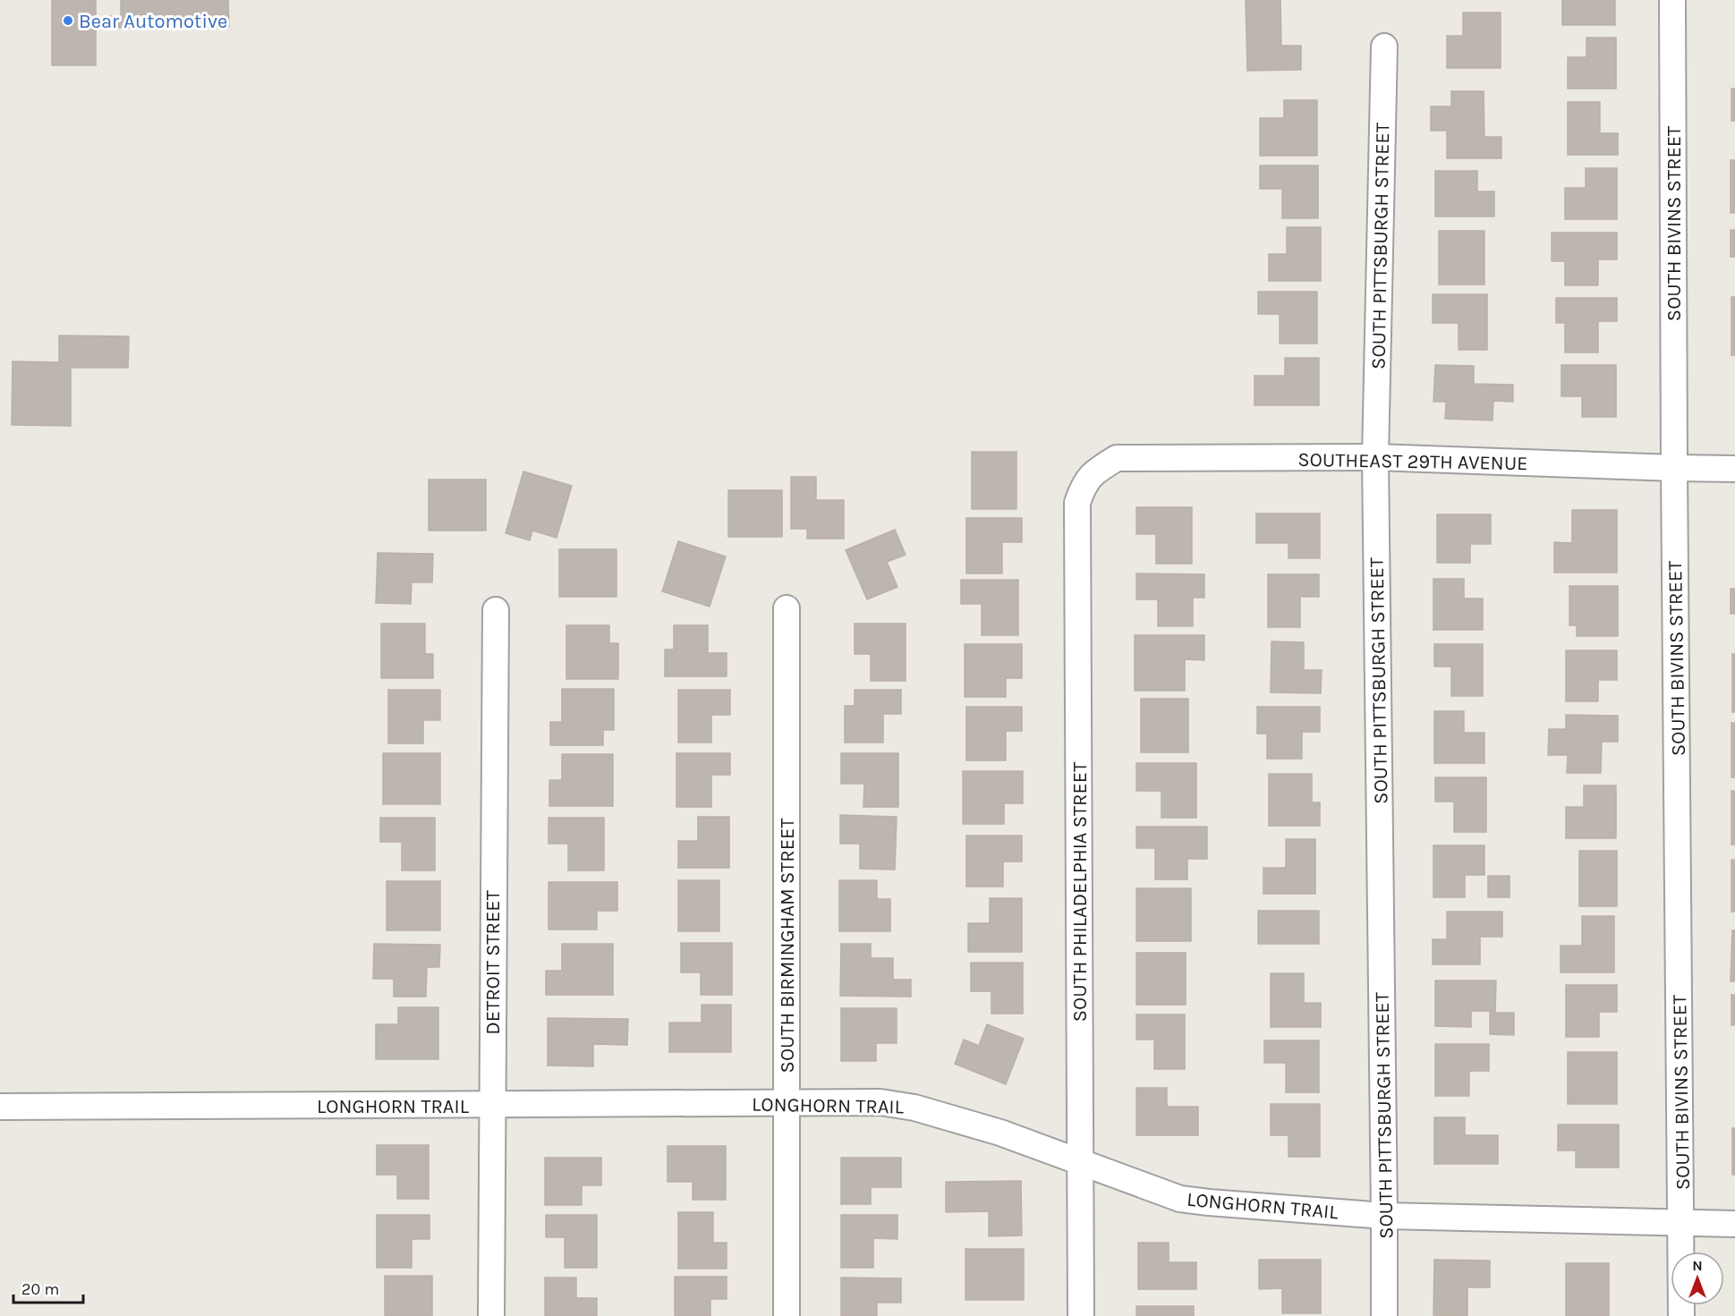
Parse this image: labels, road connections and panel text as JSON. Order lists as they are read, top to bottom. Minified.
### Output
{"streets":{"street":["SOUTH BIVINS STREET","SOUTH PITTSBURGH STREET","SOUTHEAST 29TH AVENUE","SOUTH PHILADELPHIA STREET","SOUTH BIRMINGHAM STREET","DETROIT STREET","LONGHORN TRAIL"]},"crossings":[["SOUTH BIVINS STREET","SOUTHEAST 29TH AVENUE"],["SOUTH BIVINS STREET","LONGHORN TRAIL"],["SOUTH PITTSBURGH STREET","SOUTHEAST 29TH AVENUE"],["SOUTH PITTSBURGH STREET","LONGHORN TRAIL"],["SOUTHEAST 29TH AVENUE","SOUTH PHILADELPHIA STREET"],["SOUTH PHILADELPHIA STREET","LONGHORN TRAIL"],["SOUTH BIRMINGHAM STREET","LONGHORN TRAIL"],["DETROIT STREET","LONGHORN TRAIL"]],"places":["Bear Automotive"],"scale_bar":"20 m","north":"top"}
